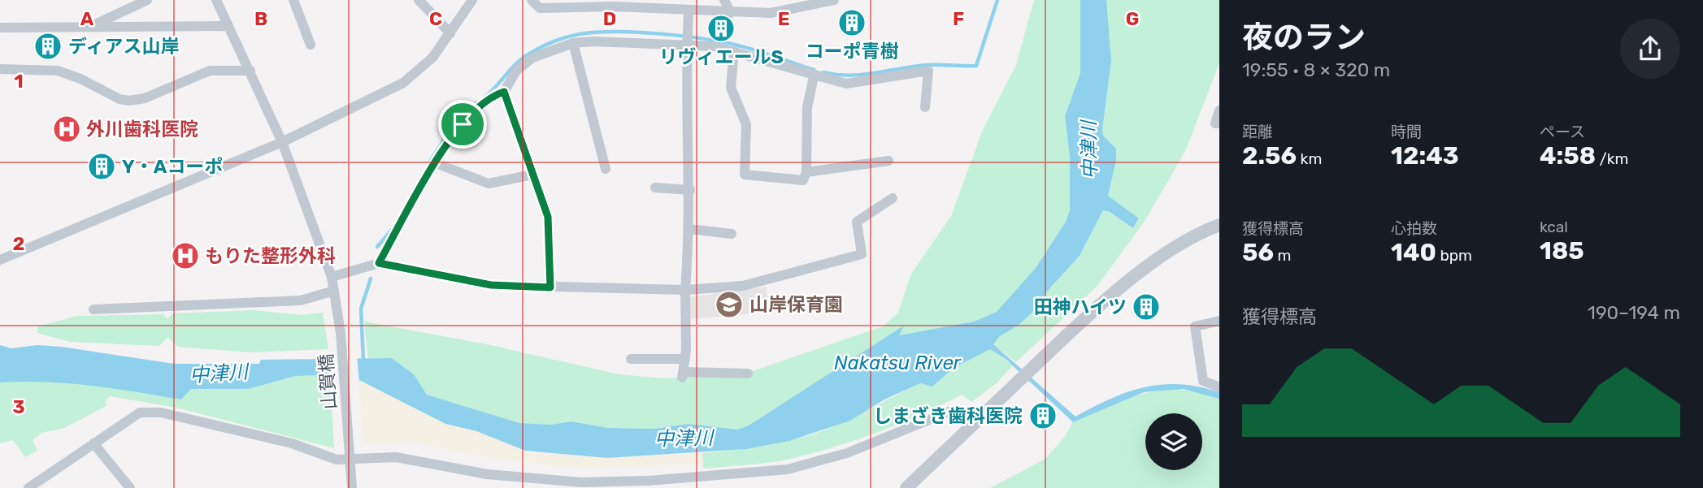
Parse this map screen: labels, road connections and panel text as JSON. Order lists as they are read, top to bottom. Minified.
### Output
{"streets":{"street":["山賀橋"]},"water":["中津川","Nakatsu River"],"places":{"building":["コーポ青樹","リヴィエールS","ディアス山岸","Y・Aコーポ","田神ハイツ","しまざき歯科医院"],"hospital":["外川歯科医院","もりた整形外科"],"school or university":["山岸保育園"]},"page":{"heading":["夜のラン","19:55 · 8 × 320 m"],"stats":[["距離","2.56 km"],["時間","12:43"],["ペース","4:58 /km"],["獲得標高","56 m"],["心拍数","140 bpm"],["kcal","185"]],"chart":["獲得標高","190–194 m"]},"grid":{"columns":["A","B","C","D","E","F","G"],"rows":["1","2","3"]}}
